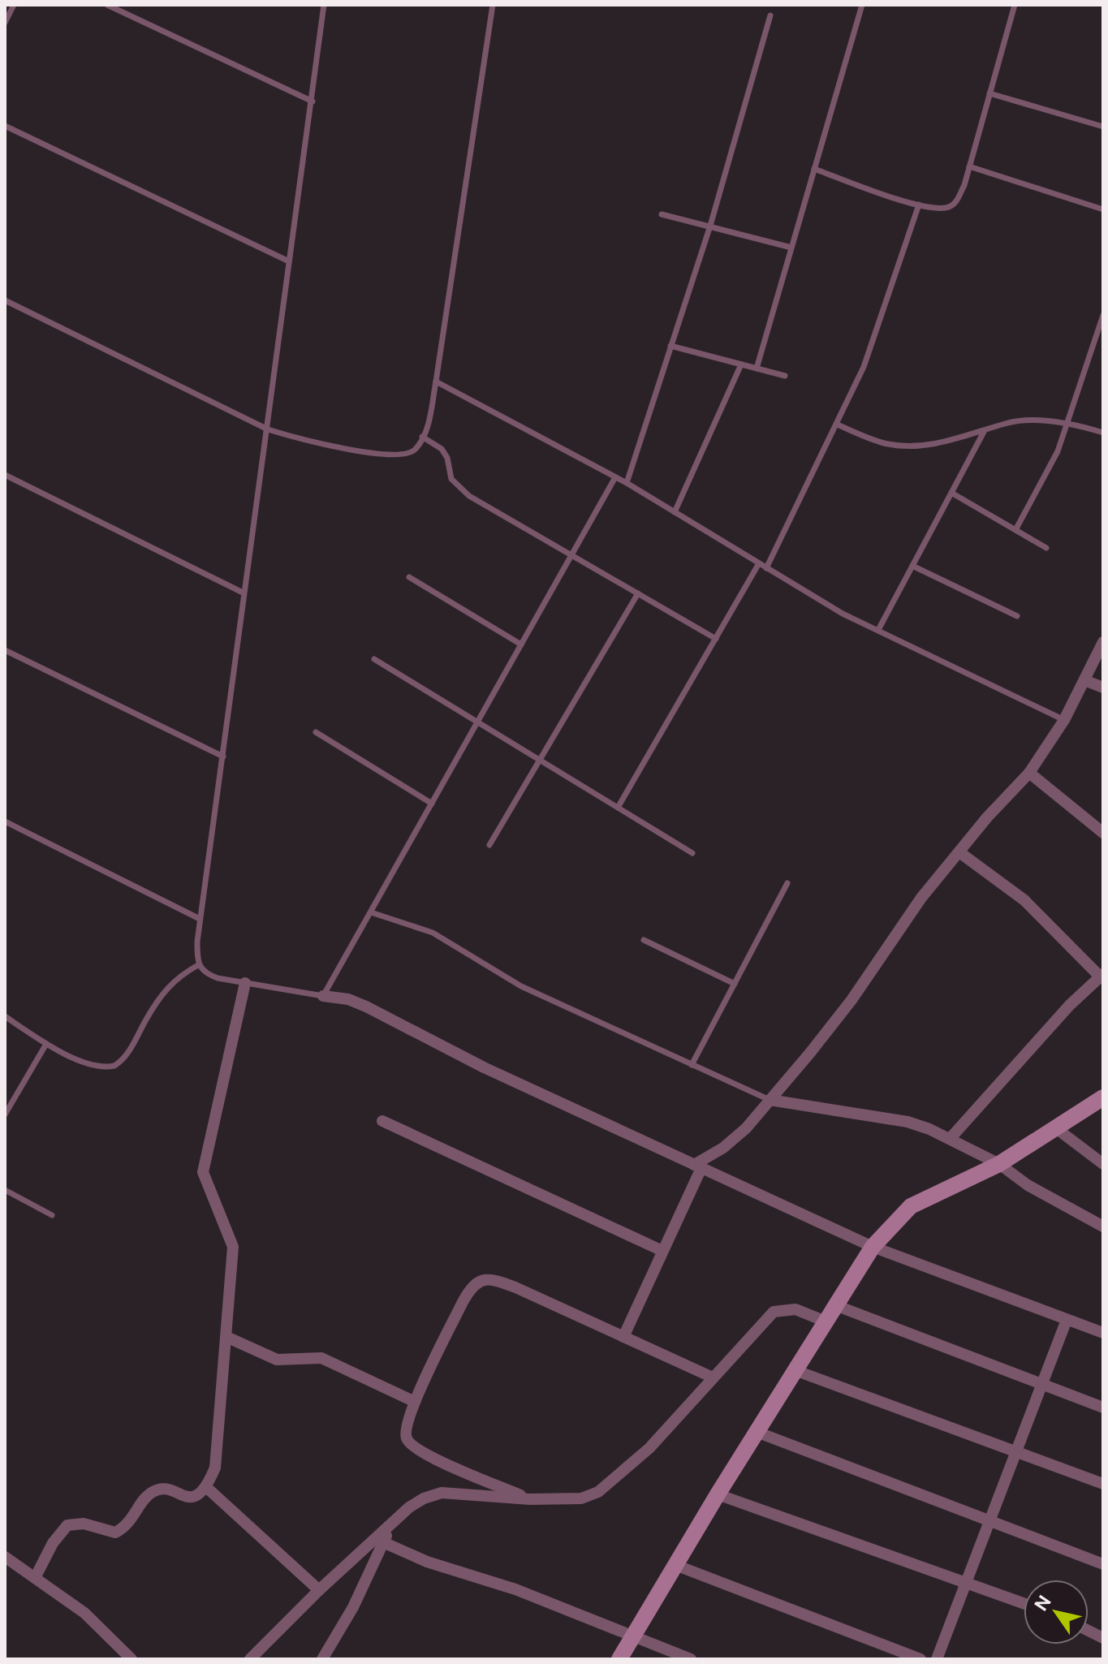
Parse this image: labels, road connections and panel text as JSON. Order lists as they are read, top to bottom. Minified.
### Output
{"north":"top left"}
